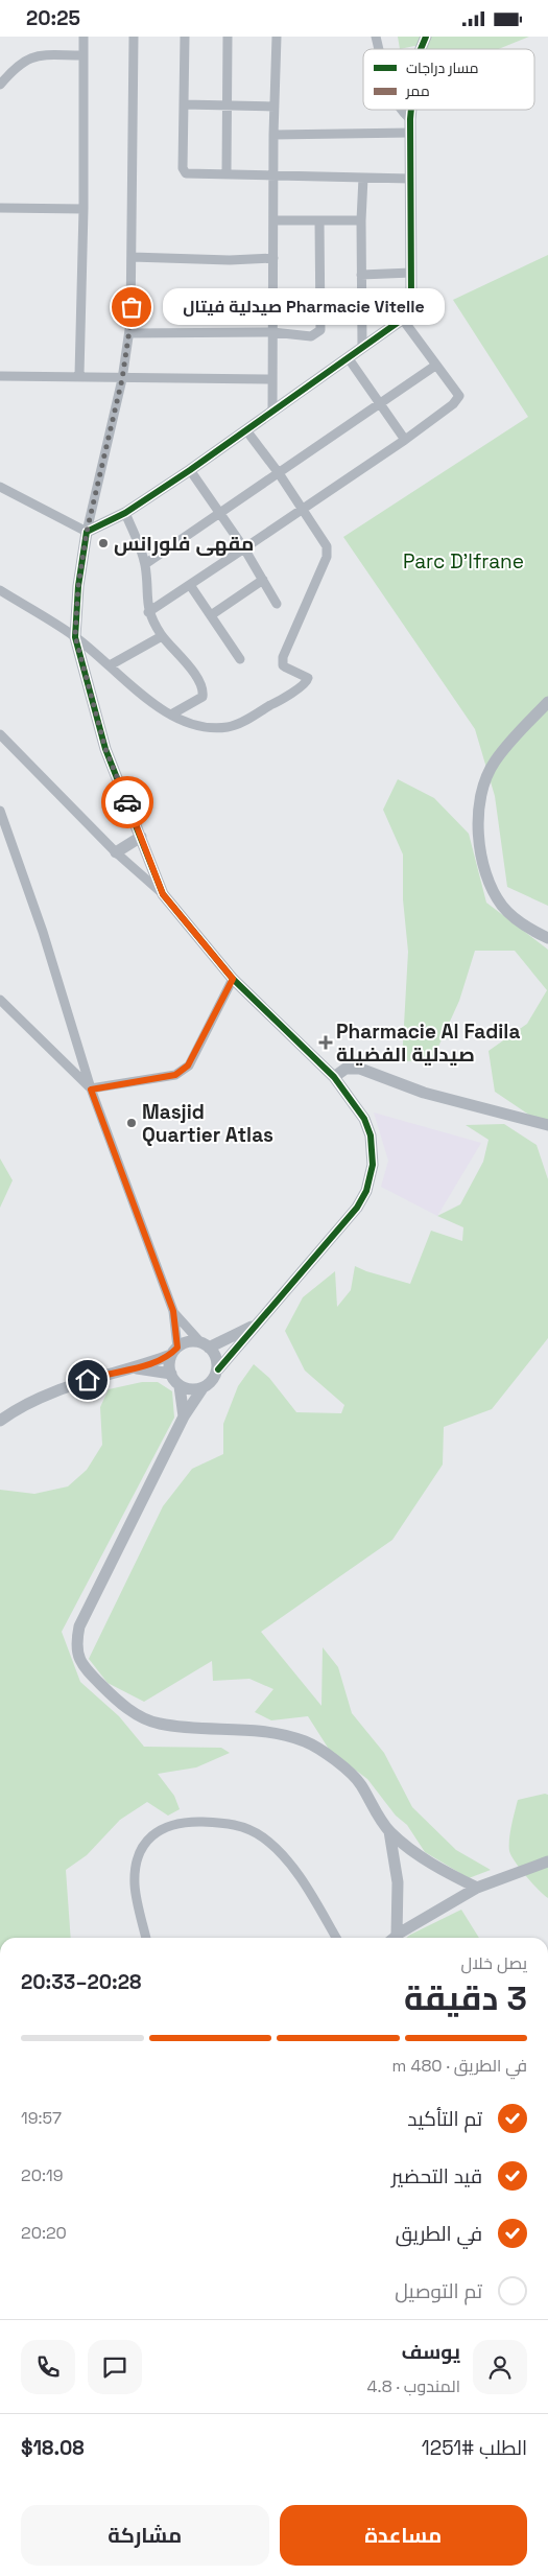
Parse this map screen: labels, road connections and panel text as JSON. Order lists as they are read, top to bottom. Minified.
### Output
{"parks":["Parc D'Ifrane"],"places":{"other":["Pharmacie Vitelle صيدلية فيتال","مقهى فلورانس","Masjid Quartier Atlas"],"health":["Pharmacie Al Fadila صيدلية الفضيلة"]},"legend":["مسار دراجات","ممر"],"page":{"status":"20:25","bubble":"Pharmacie Vitelle صيدلية فيتال","heading":["3 دقيقة","يصل خلال","20:28–20:33"],"panel":["يوسف","المندوب · 4.8","الطلب #1251","$18.08"],"bar":"في الطريق · 480 m","list":[["تم التأكيد","19:57"],["قيد التحضير","20:19"],["في الطريق","20:20"],"تم التوصيل"],"buttons":["مساعدة","مشاركة"]}}
